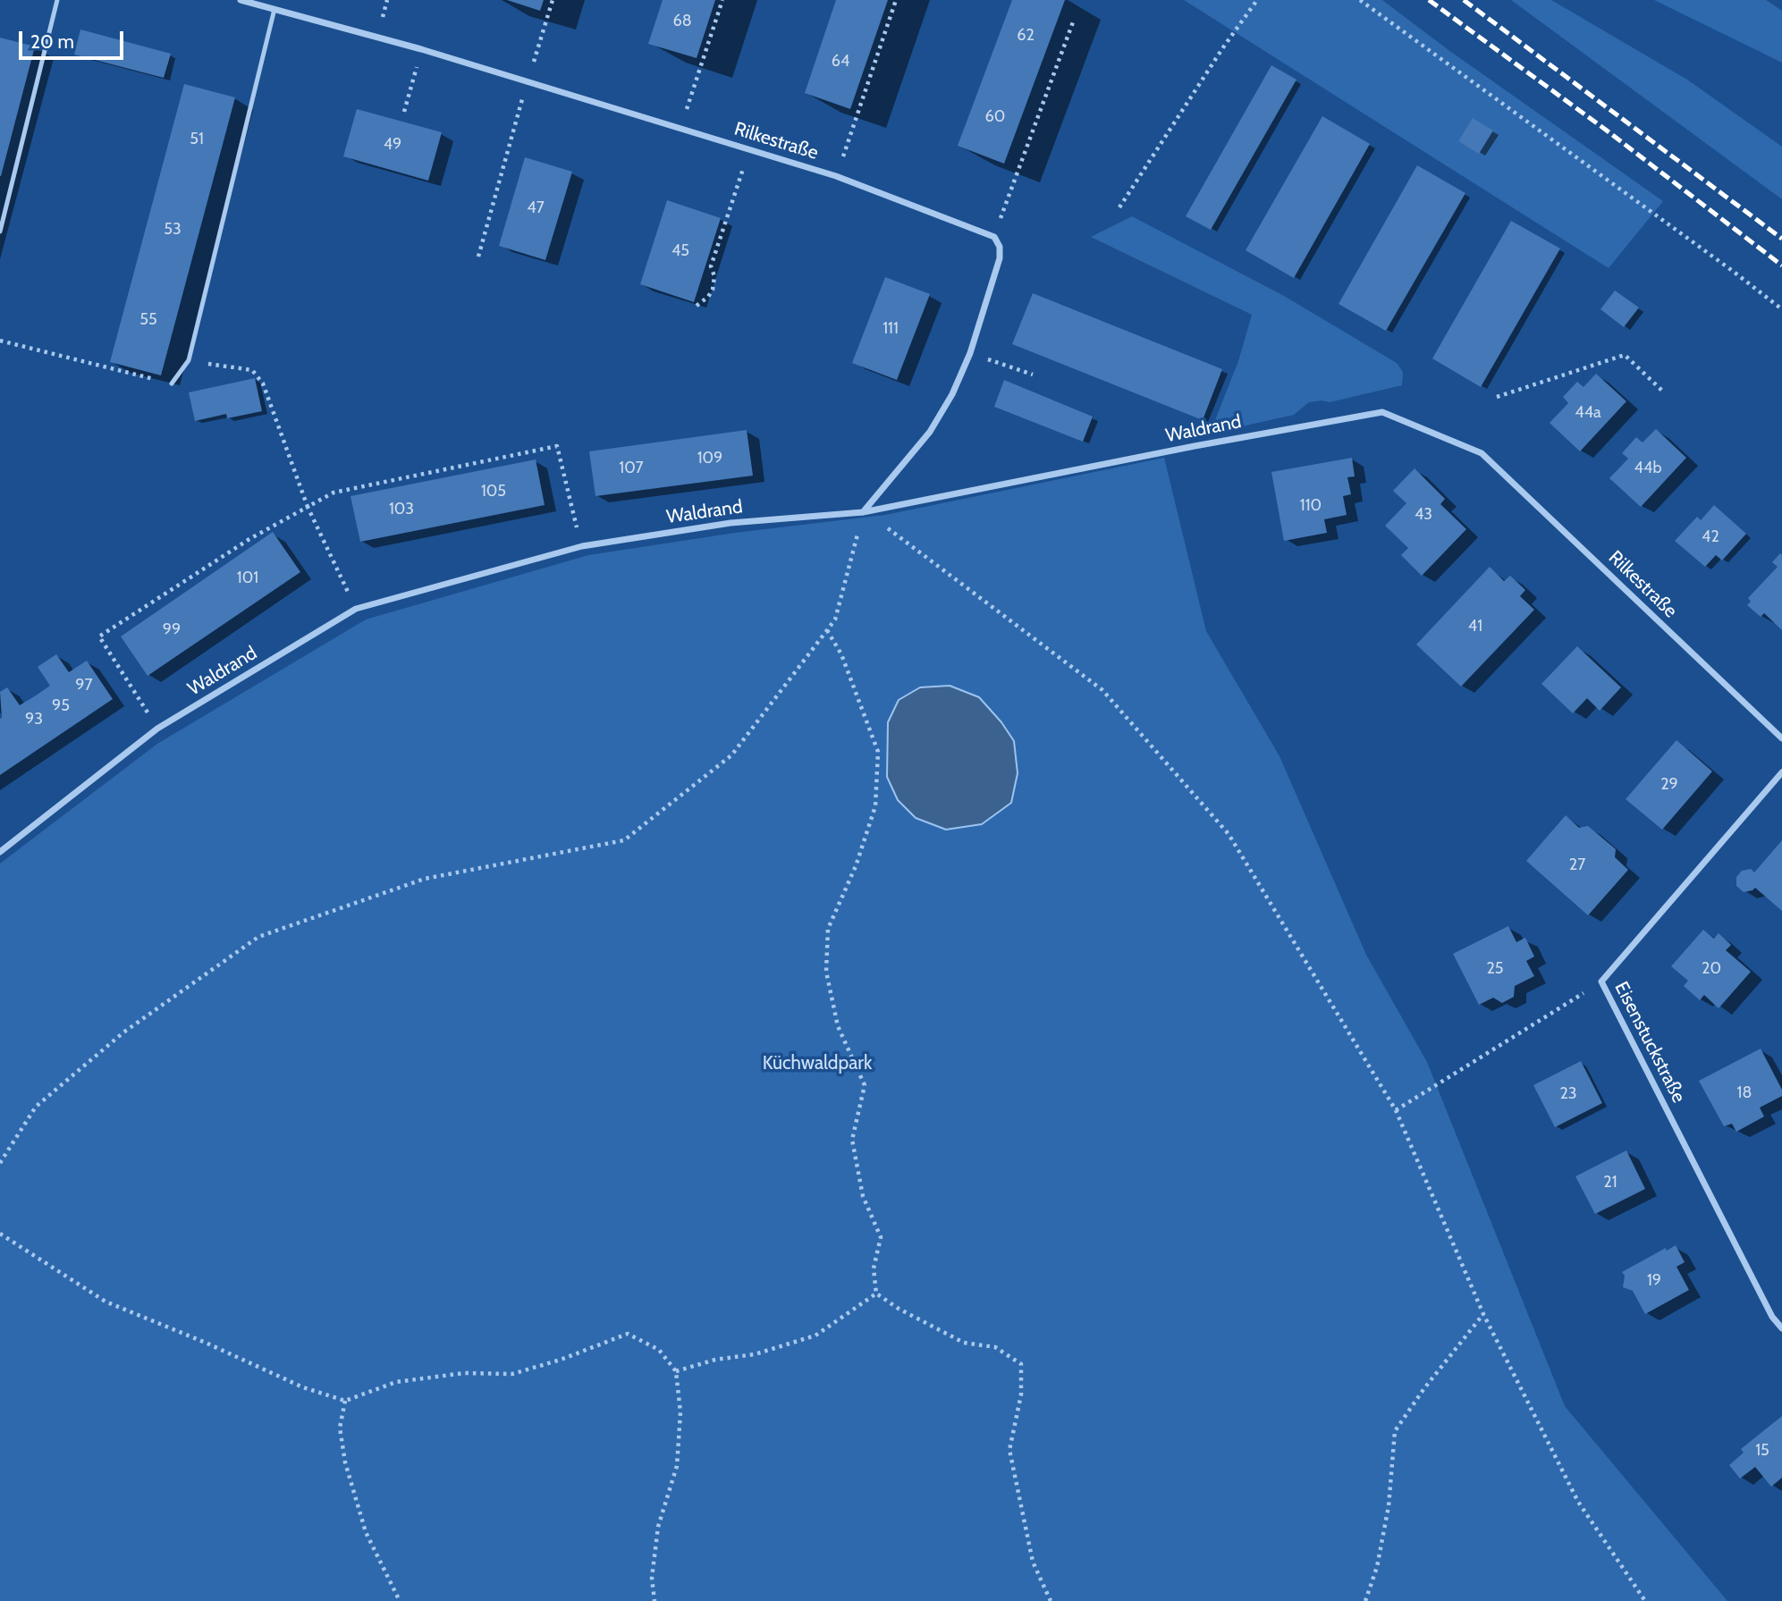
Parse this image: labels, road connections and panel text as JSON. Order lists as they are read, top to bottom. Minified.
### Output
{"streets":{"street":["Rilkestraße","Waldrand","Eisenstuckstraße"]},"crossings":[["Rilkestraße","Waldrand"]],"parks":["Küchwaldpark"],"house_numbers":["68","62","64","60","51","49","47","53","45","55","111","44a","109","107","44b","105","110","103","43","42","101","41","99","97","95","93","29","27","25","20","18","23","21","19","15"],"scale_bar":"20 m"}
